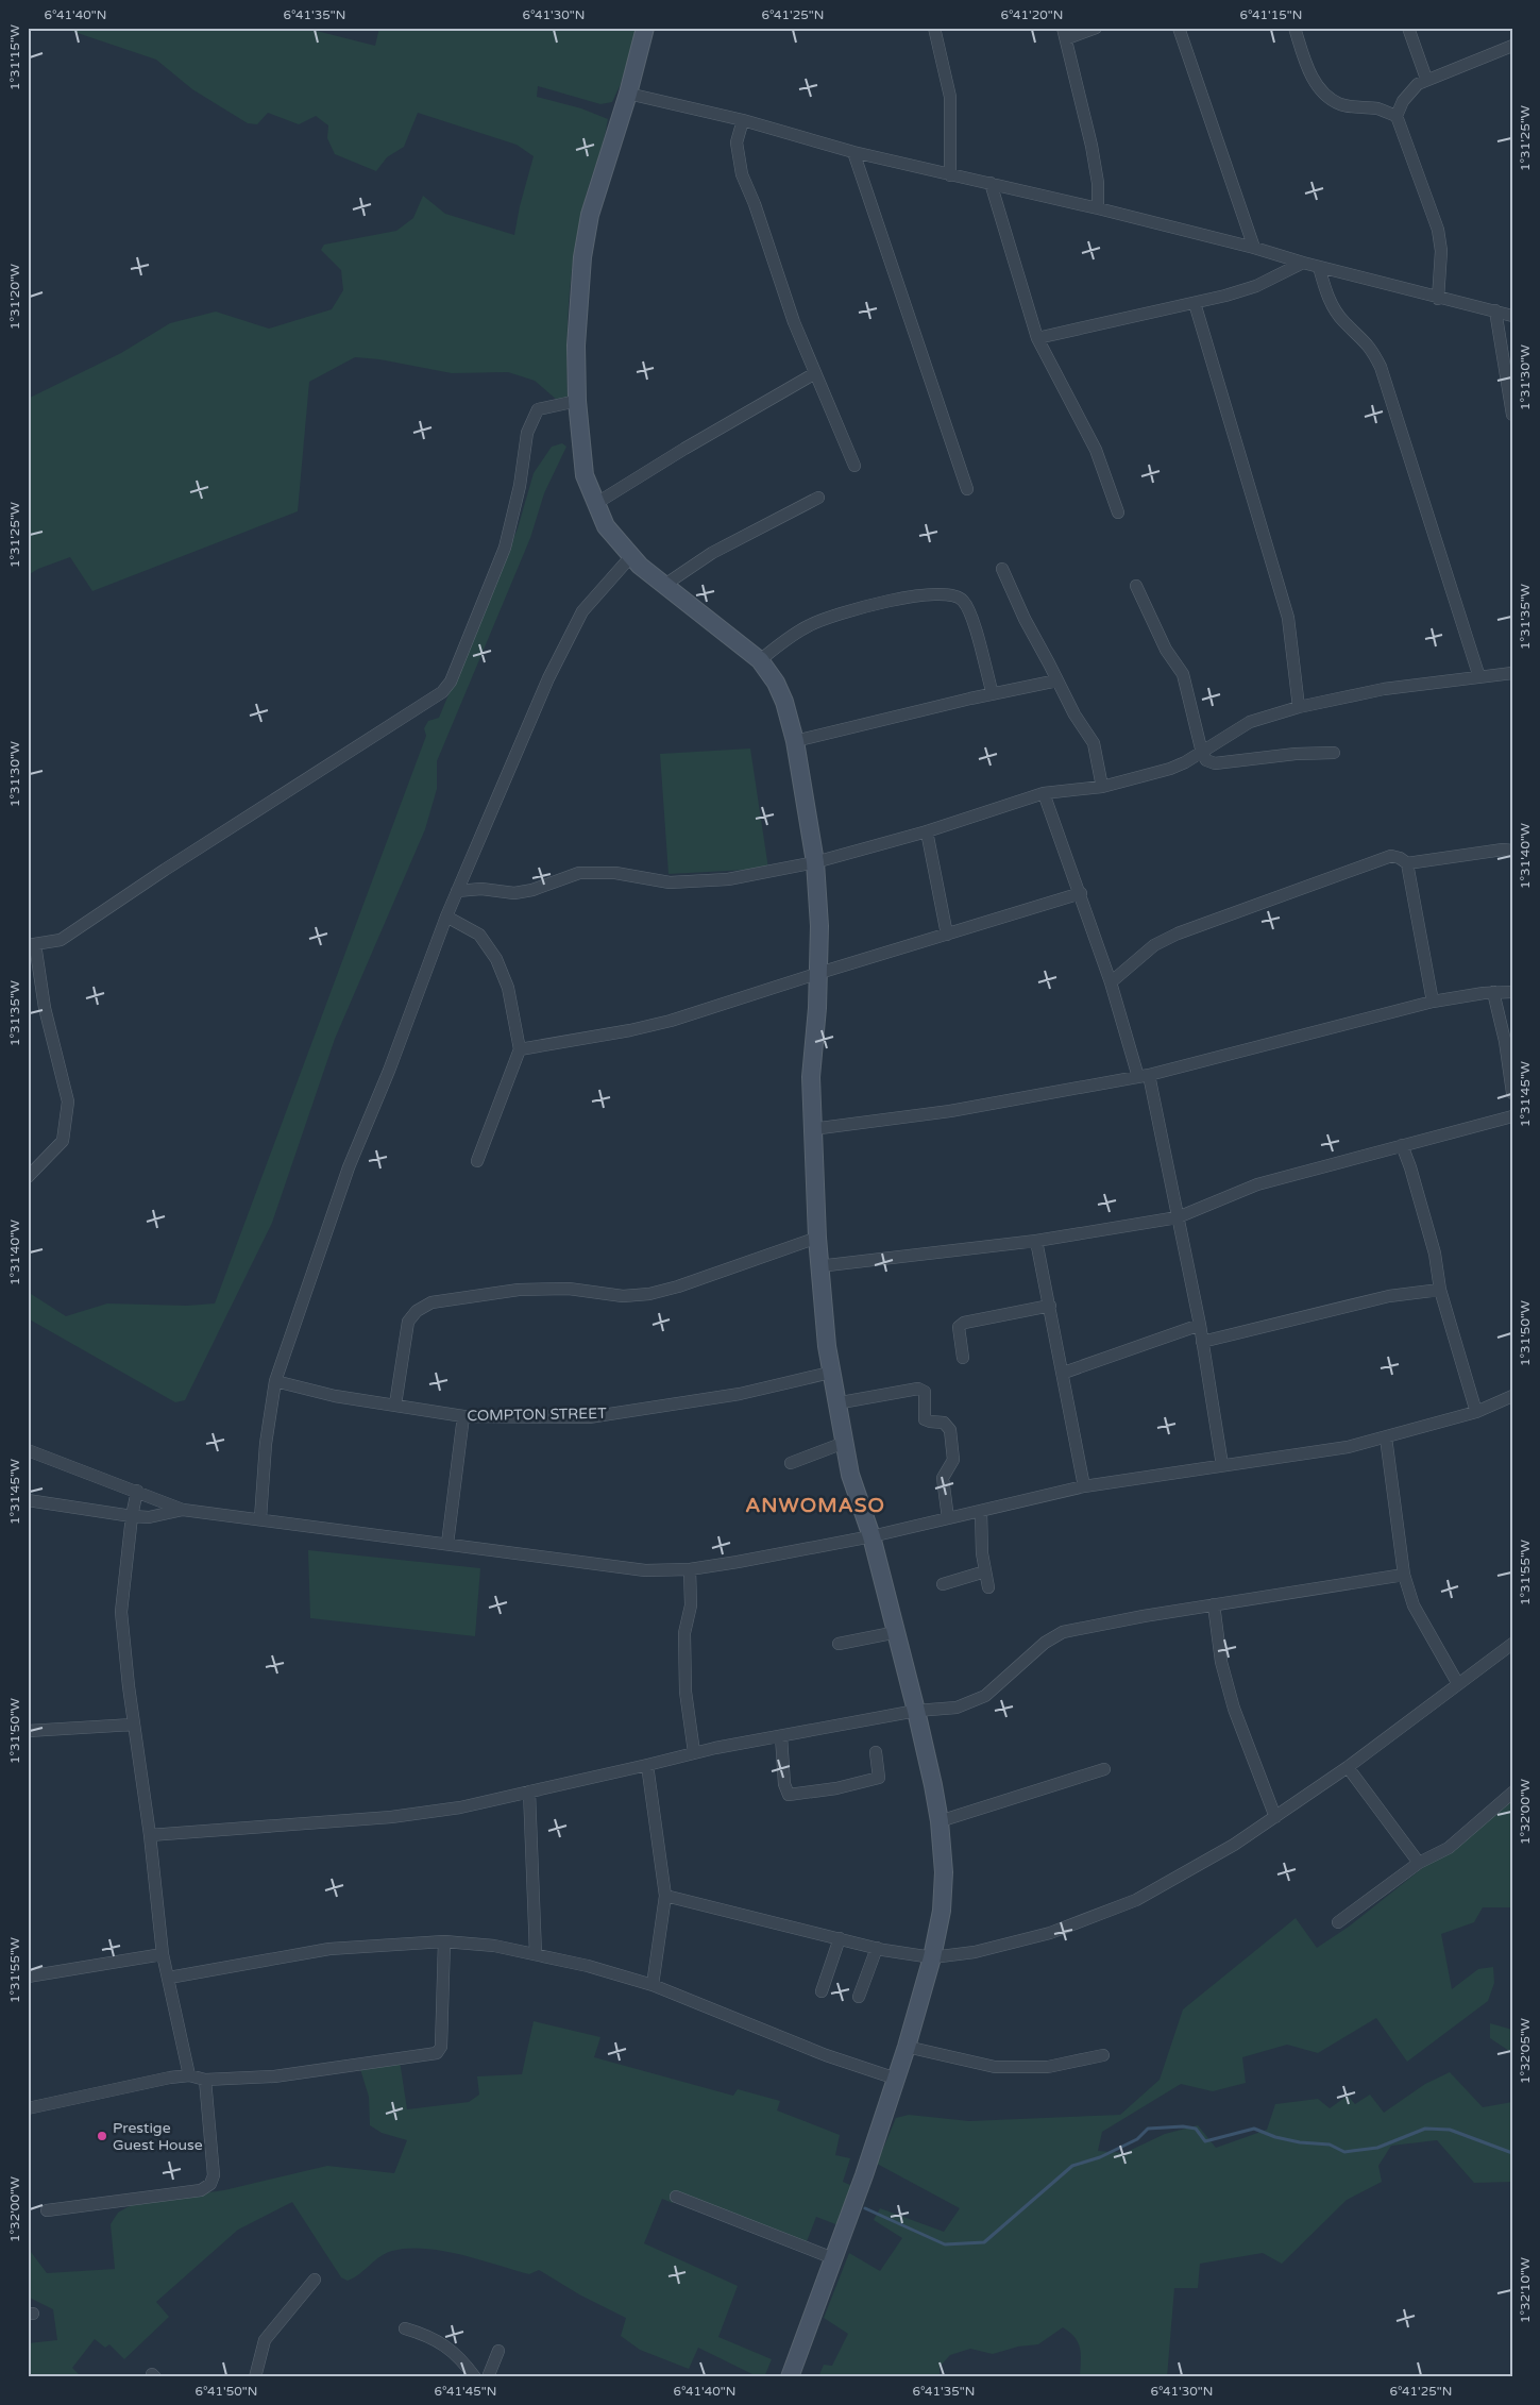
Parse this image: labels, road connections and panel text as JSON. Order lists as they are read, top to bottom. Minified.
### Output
{"streets":{"street":["COMPTON STREET"]},"districts":["ANWOMASO"],"places":["Prestige Guest House"],"coordinates":["6°41'40\"N","6°41'35\"N","6°41'30\"N","6°41'25\"N","6°41'20\"N","6°41'15\"N","1°31'15\"W","1°31'25\"W","1°31'20\"W","1°31'30\"W","1°31'35\"W","1°31'40\"W","1°31'45\"W","1°31'50\"W","1°31'55\"W","1°32'00\"W","1°32'05\"W","1°32'10\"W","6°41'50\"N","6°41'45\"N"]}
